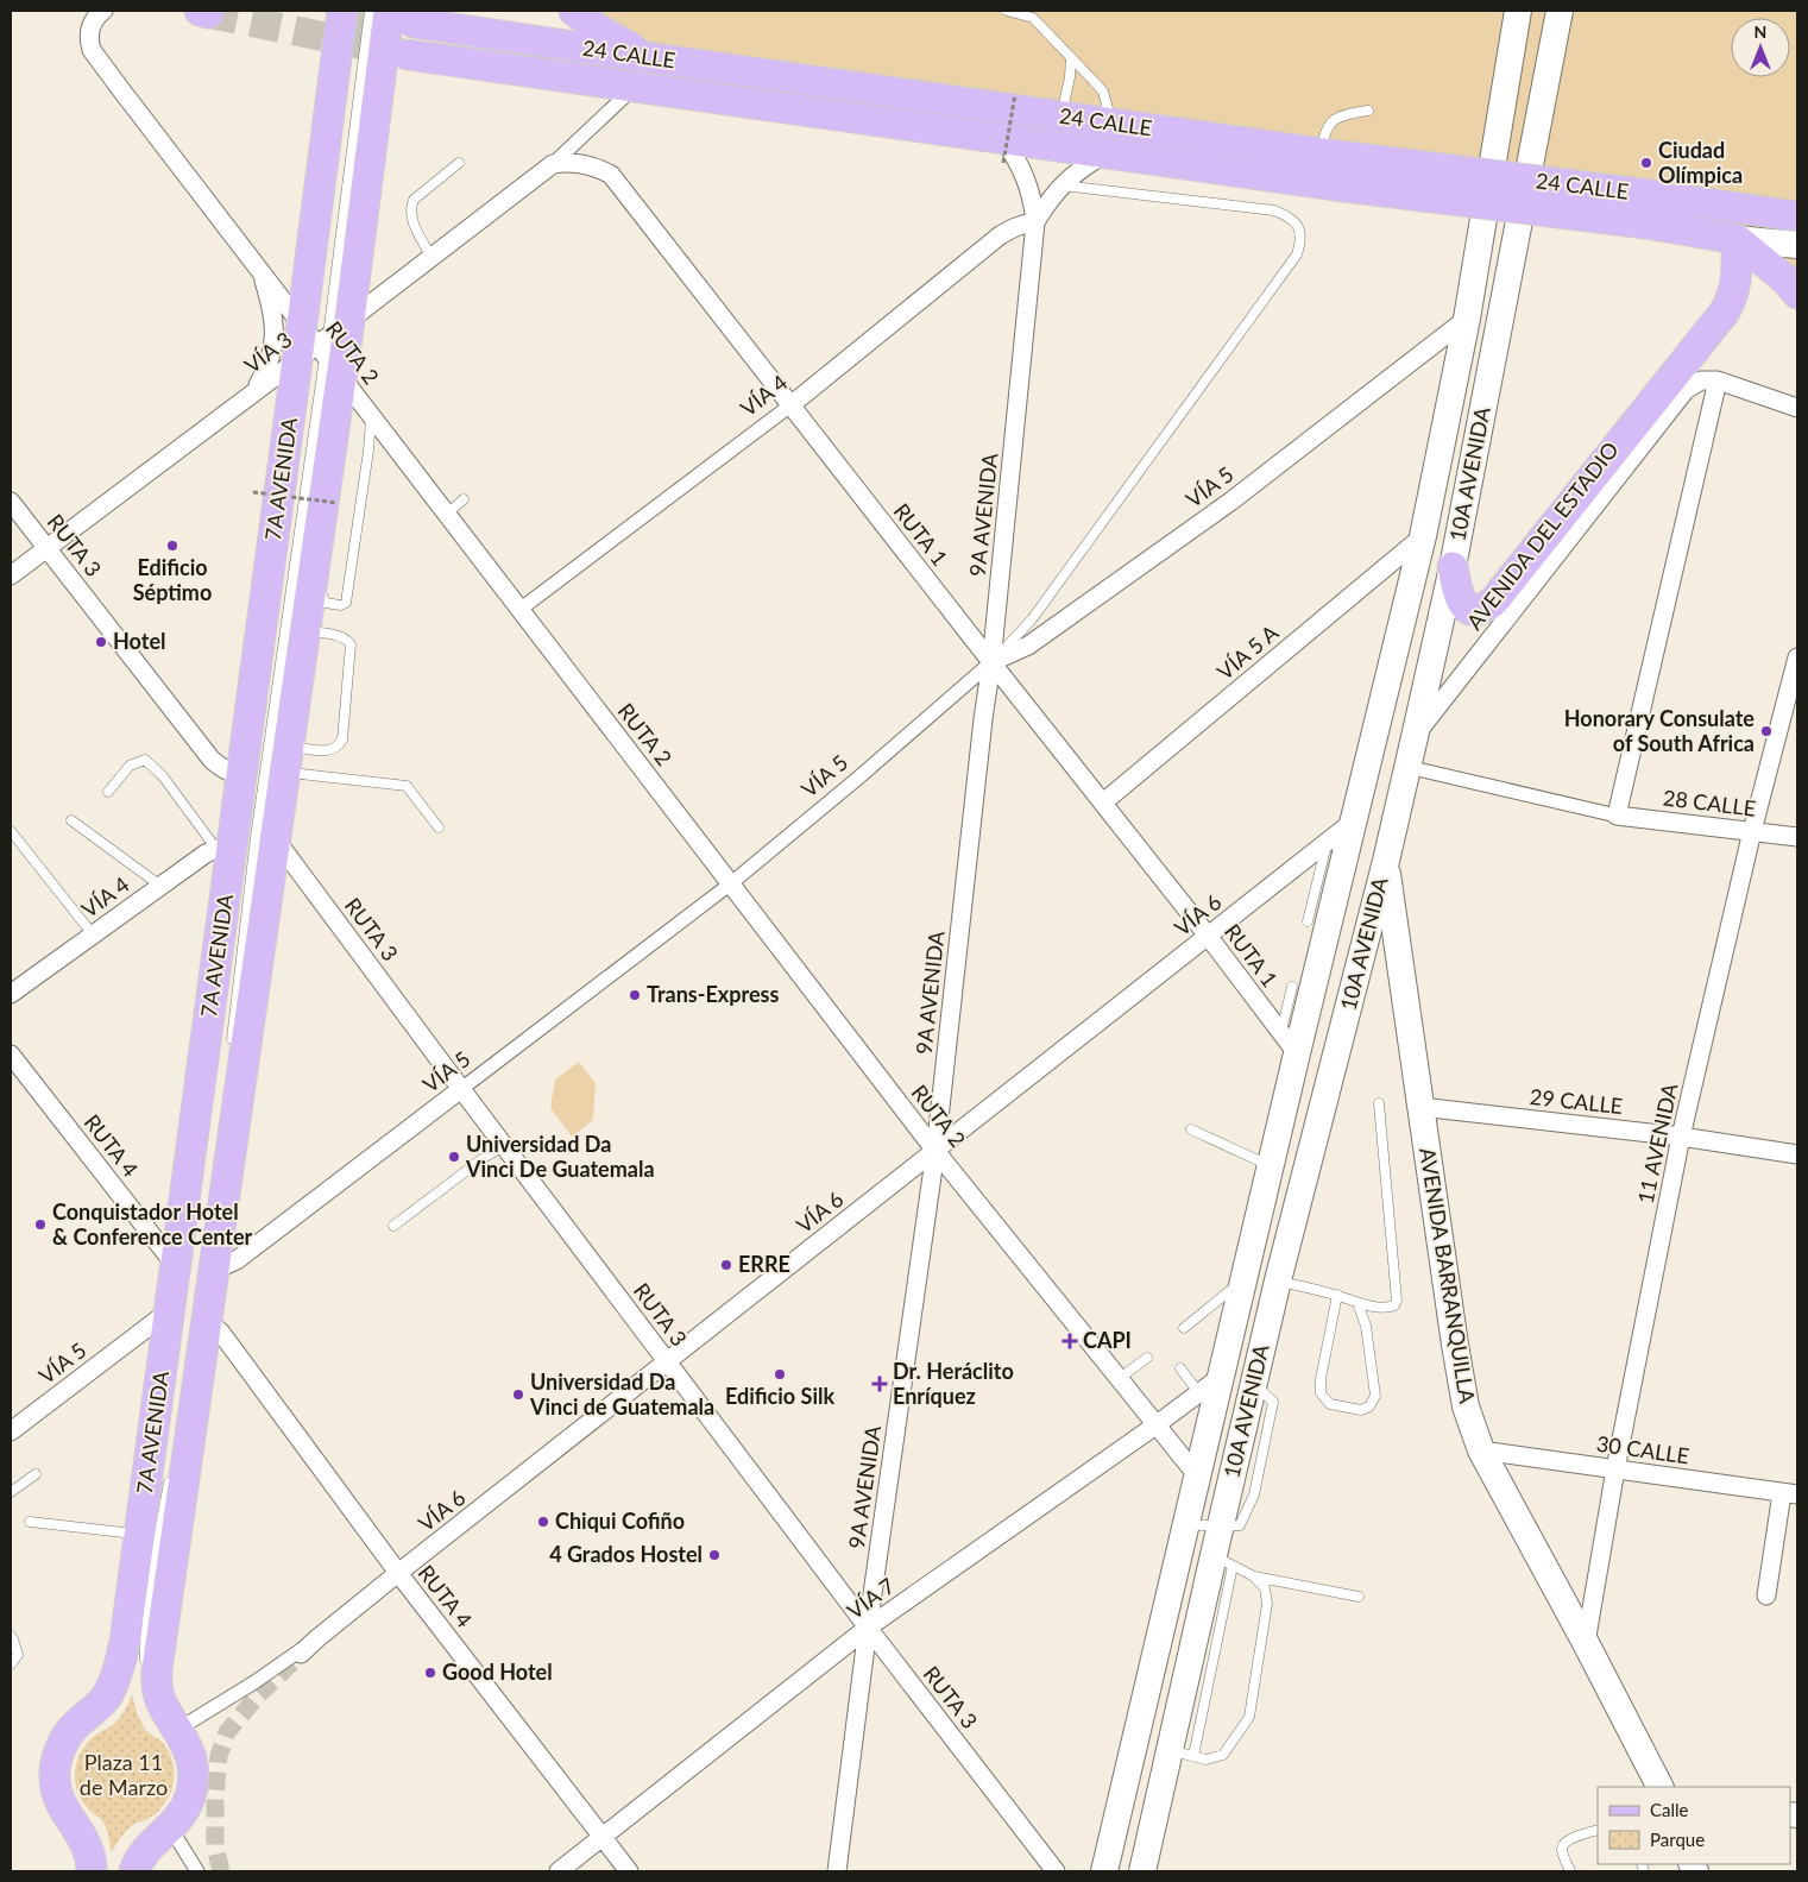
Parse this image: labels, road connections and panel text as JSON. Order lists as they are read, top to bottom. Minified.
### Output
{"streets":{"main road":["24 CALLE","10A AVENIDA","7A AVENIDA","AVENIDA BARRANQUILLA"],"street":["VÍA 3","RUTA 2","VÍA 4","VÍA 5","9A AVENIDA","RUTA 1","AVENIDA DEL ESTADIO","RUTA 3","VÍA 5 A","28 CALLE","VÍA 6","29 CALLE","11 AVENIDA","RUTA 4","30 CALLE","VÍA 7"]},"crossings":[["24 CALLE","7A AVENIDA"],["24 CALLE","9A AVENIDA"],["VÍA 3","RUTA 2"],["VÍA 3","7A AVENIDA"],["VÍA 3","RUTA 1"],["VÍA 3","RUTA 3"],["RUTA 2","VÍA 4"],["RUTA 2","10A AVENIDA"],["RUTA 2","7A AVENIDA"],["RUTA 2","VÍA 5"],["RUTA 2","9A AVENIDA"],["RUTA 2","VÍA 6"],["RUTA 2","VÍA 7"],["VÍA 4","7A AVENIDA"],["VÍA 4","9A AVENIDA"],["VÍA 4","RUTA 1"],["10A AVENIDA","VÍA 5"],["10A AVENIDA","RUTA 1"],["10A AVENIDA","AVENIDA DEL ESTADIO"],["10A AVENIDA","VÍA 5 A"],["10A AVENIDA","VÍA 6"],["10A AVENIDA","AVENIDA BARRANQUILLA"],["10A AVENIDA","VÍA 7"],["7A AVENIDA","VÍA 5"],["7A AVENIDA","RUTA 3"],["7A AVENIDA","VÍA 6"],["7A AVENIDA","RUTA 4"],["VÍA 5","9A AVENIDA"],["VÍA 5","RUTA 1"],["VÍA 5","RUTA 3"],["9A AVENIDA","RUTA 1"],["9A AVENIDA","RUTA 3"],["9A AVENIDA","VÍA 6"],["9A AVENIDA","VÍA 7"],["RUTA 1","VÍA 5 A"],["RUTA 1","VÍA 6"],["RUTA 3","VÍA 6"],["RUTA 3","VÍA 7"],["28 CALLE","11 AVENIDA"],["VÍA 6","RUTA 4"],["29 CALLE","11 AVENIDA"],["29 CALLE","AVENIDA BARRANQUILLA"],["11 AVENIDA","AVENIDA BARRANQUILLA"],["11 AVENIDA","30 CALLE"],["RUTA 4","VÍA 7"],["AVENIDA BARRANQUILLA","30 CALLE"]],"parks":["Plaza 11 de Marzo"],"places":{"other":["Ciudad Olímpica","Edificio Séptimo","Hotel","Honorary Consulate of South Africa","Trans-Express","Universidad Da Vinci De Guatemala","Conquistador Hotel & Conference Center","ERRE","Edificio Silk","Universidad Da Vinci de Guatemala","Chiqui Cofiño","4 Grados Hostel","Good Hotel"],"health":["CAPI","Dr. Heráclito Enríquez"]},"legend":["Calle","Parque"],"north":"top"}
